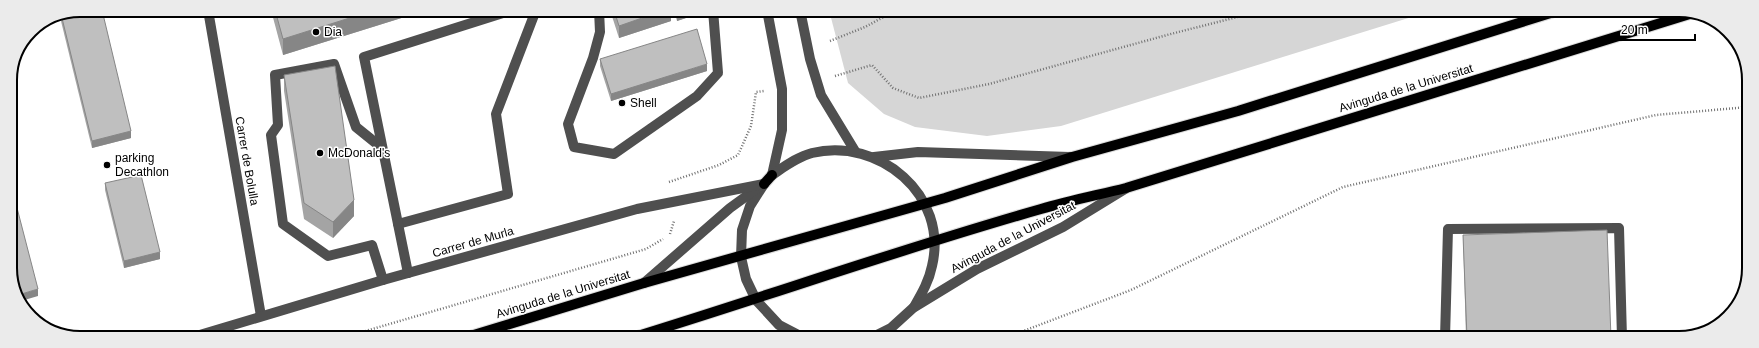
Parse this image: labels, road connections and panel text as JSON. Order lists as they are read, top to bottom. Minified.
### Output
{"streets":{"main road":["Avinguda de la Universitat"],"street":["Carrer de Bolulla","Carrer de Murla"]},"crossings":[["Avinguda de la Universitat","Carrer de Murla"],["Carrer de Bolulla","Carrer de Murla"]],"places":["Dia","Shell","McDonald's","parking Decathlon"],"scale_bar":"20 m"}
